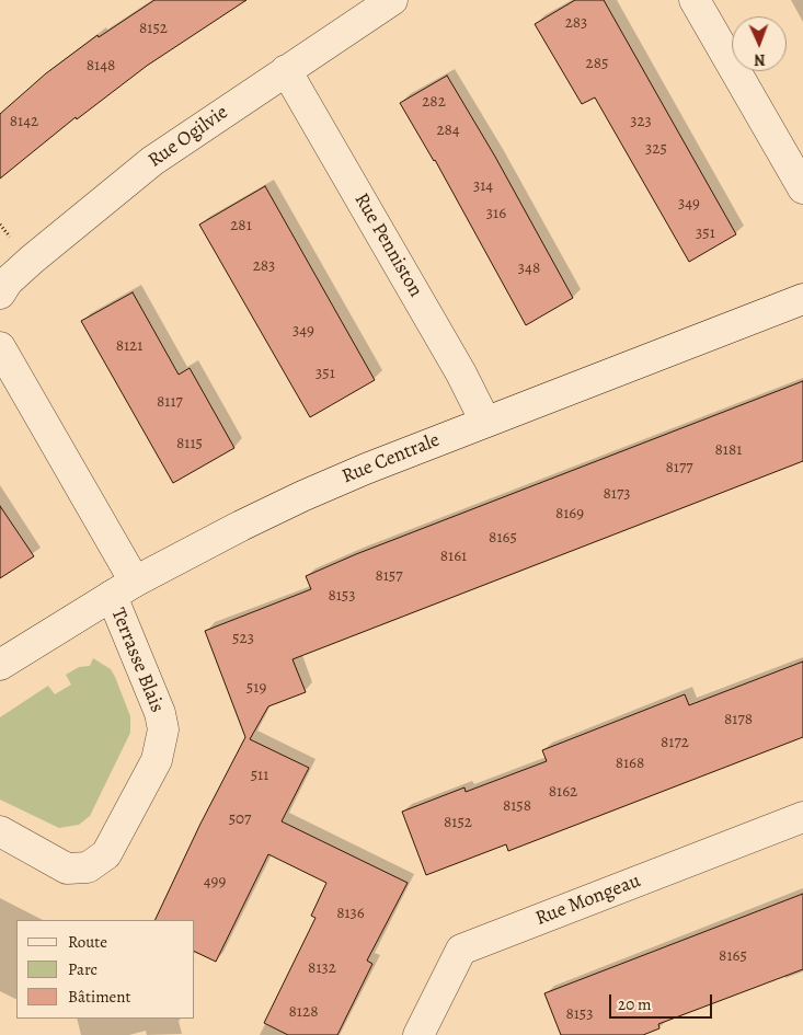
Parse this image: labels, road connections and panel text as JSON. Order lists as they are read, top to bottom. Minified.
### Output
{"streets":{"street":["Rue Ogilvie","Rue Penniston","Rue Centrale","Terrasse Blais","Rue Mongeau"]},"crossings":[["Rue Ogilvie","Rue Penniston"],["Rue Penniston","Rue Centrale"],["Rue Centrale","Terrasse Blais"]],"house_numbers":["283","8152","285","8148","282","8142","323","284","325","314","349","316","281","351","283","348","349","8121","351","8117","8115","8181","8177","8173","8169","8165","8161","8157","8153","523","519","8178","8172","8168","511","8162","8158","507","8152","499","8136","8165","8132","8128","8153"],"legend":["Route","Parc","Bâtiment"],"scale_bar":"20 m","north":"bottom"}
